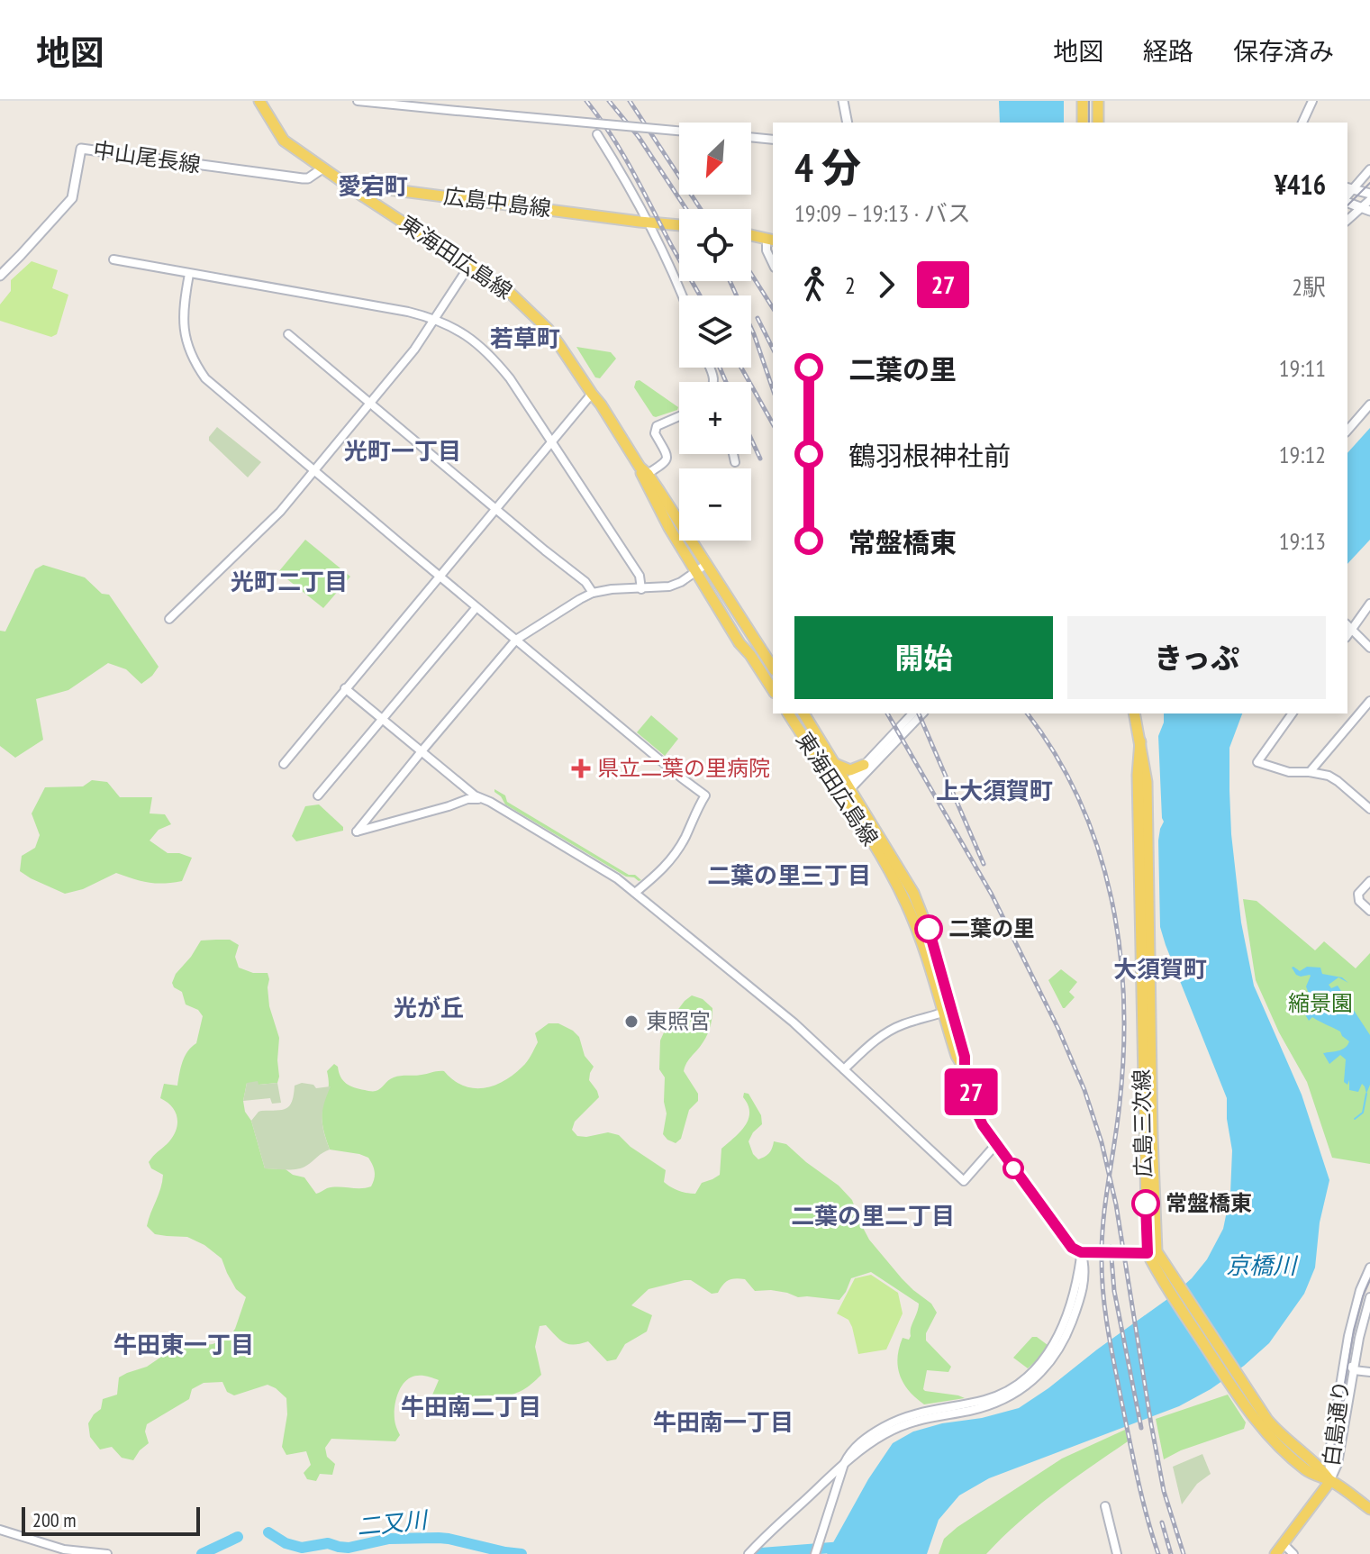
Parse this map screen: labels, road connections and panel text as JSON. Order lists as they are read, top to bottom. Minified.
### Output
{"streets":{"main road":["中山尾長線","広島中島線","東海田広島線","広島三次線"],"street":["白島通り"]},"crossings":[["広島中島線","東海田広島線"],["広島三次線","白島通り"]],"districts":["愛宕町","若草町","光町一丁目","光町二丁目","上大須賀町","二葉の里三丁目","大須賀町","光が丘","二葉の里二丁目","牛田東一丁目","牛田南二丁目","牛田南一丁目"],"water":["京橋川","二又川"],"parks":["縮景園"],"places":{"health":["県立二葉の里病院"],"other":["二葉の里","東照宮","常盤橋東"]},"lines":["bus line 27"],"scale_bar":"200 m","north":"bottom left","page":{"header":"地図","nav":["地図","経路","保存済み"],"on_map":"27","map_buttons":["+","−"],"heading":["4 分","19:09 – 19:13 · バス","¥416"],"legs":["2","27","2駅"],"list":[{"name":"二葉の里","value":"19:11"},{"name":"鶴羽根神社前","value":"19:12"},{"name":"常盤橋東","value":"19:13"}],"buttons":["開始","きっぷ"],"scale":"200 m"}}
